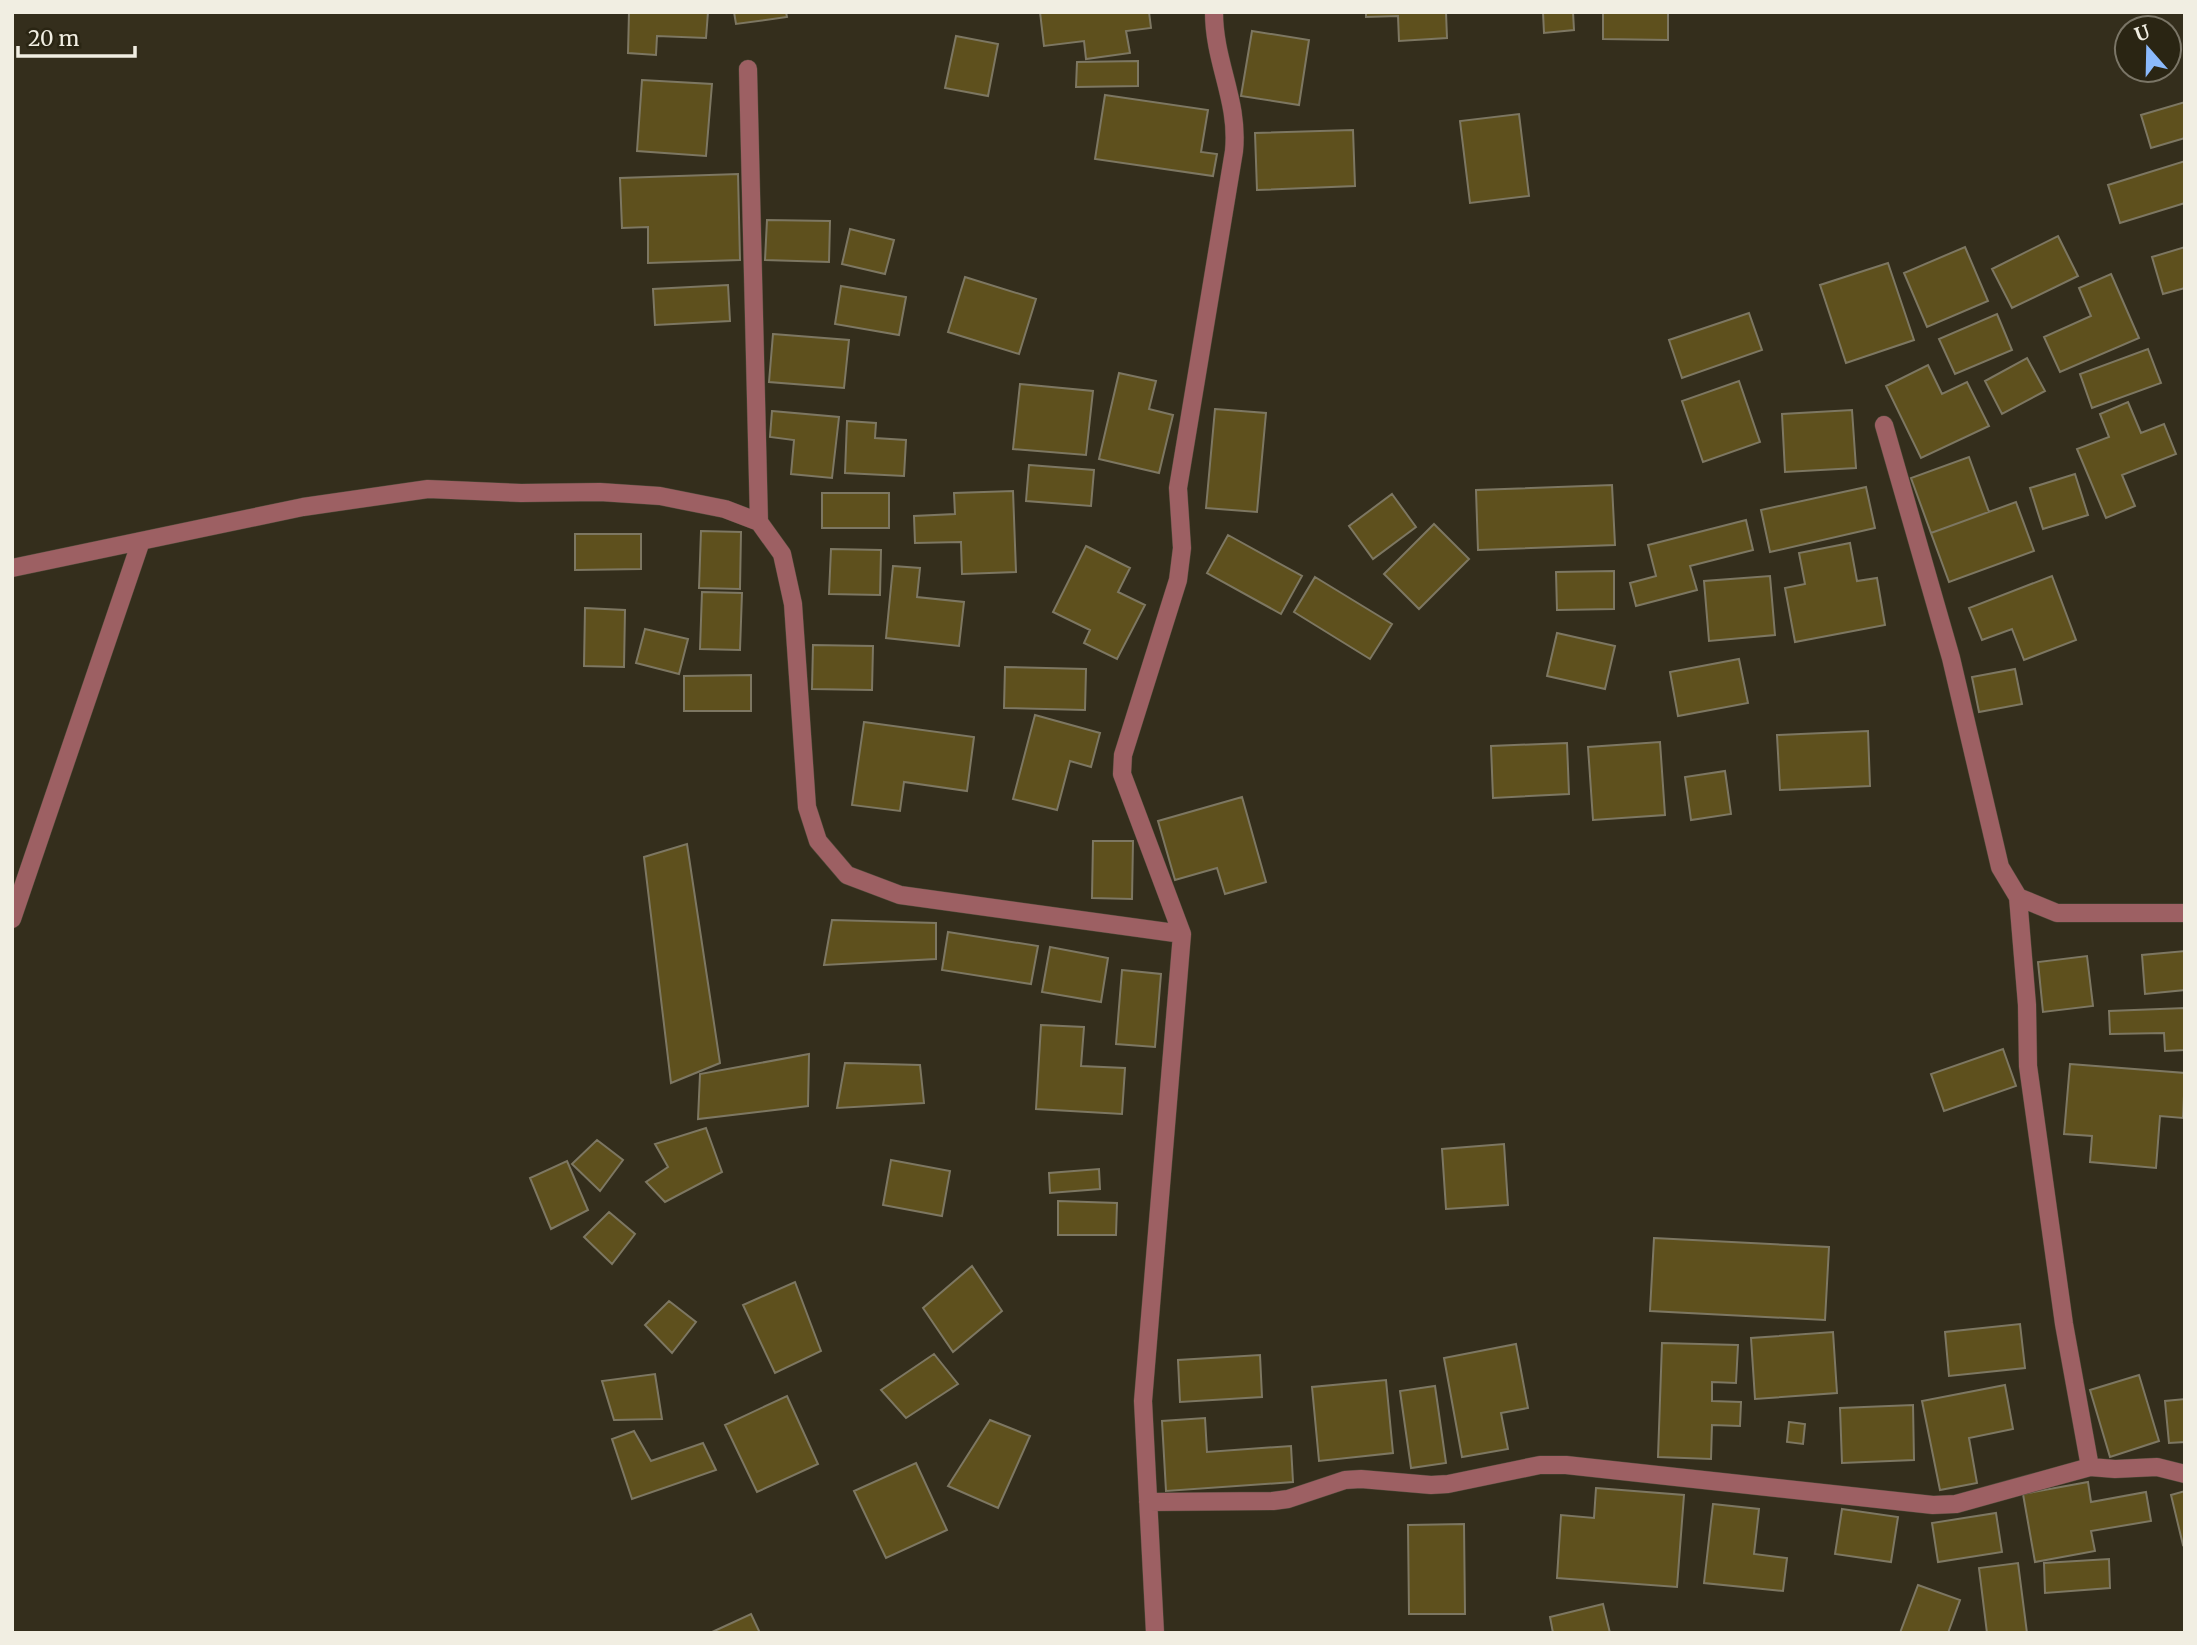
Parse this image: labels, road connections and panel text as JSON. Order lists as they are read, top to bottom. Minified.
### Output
{"scale_bar":"20 m","north":"top"}
